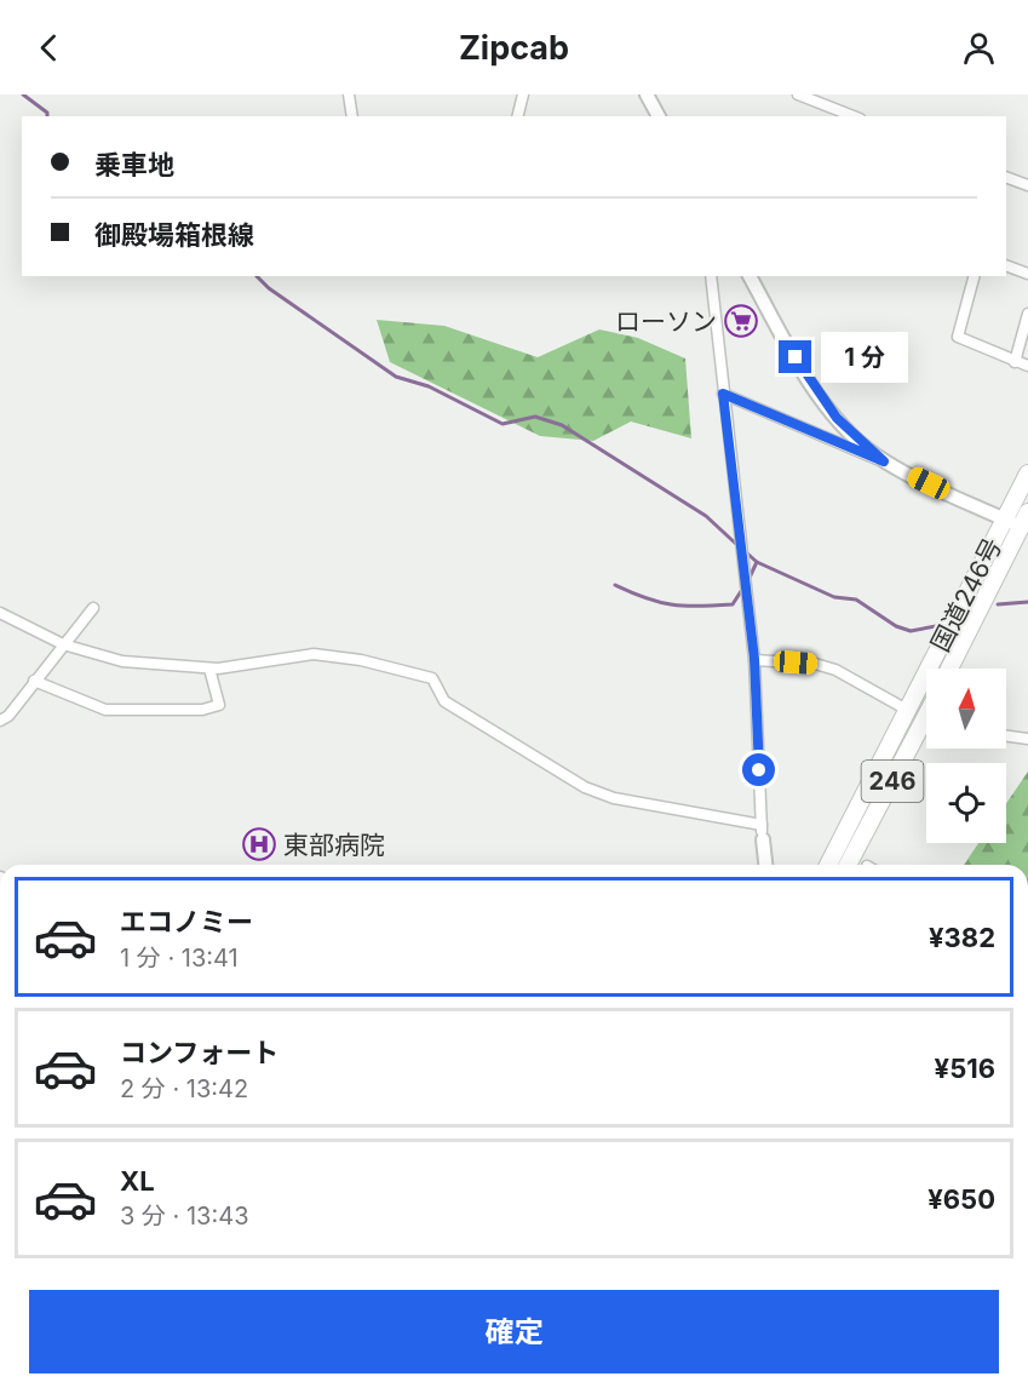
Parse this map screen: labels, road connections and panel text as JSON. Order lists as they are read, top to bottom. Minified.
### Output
{"streets":{"highway":["国道246号","246"]},"places":{"supermarket":["ローソン"],"hospital":["東部病院"]},"north":"top","page":{"header":"Zipcab","banner":["乗車地","御殿場箱根線"],"bubble":"1 分","list":[{"name":"エコノミー","note":"1 分 · 13:41","value":"¥382"},{"name":"コンフォート","note":"2 分 · 13:42","value":"¥516"},{"name":"XL","note":"3 分 · 13:43","value":"¥650"}],"buttons":"確定"}}
